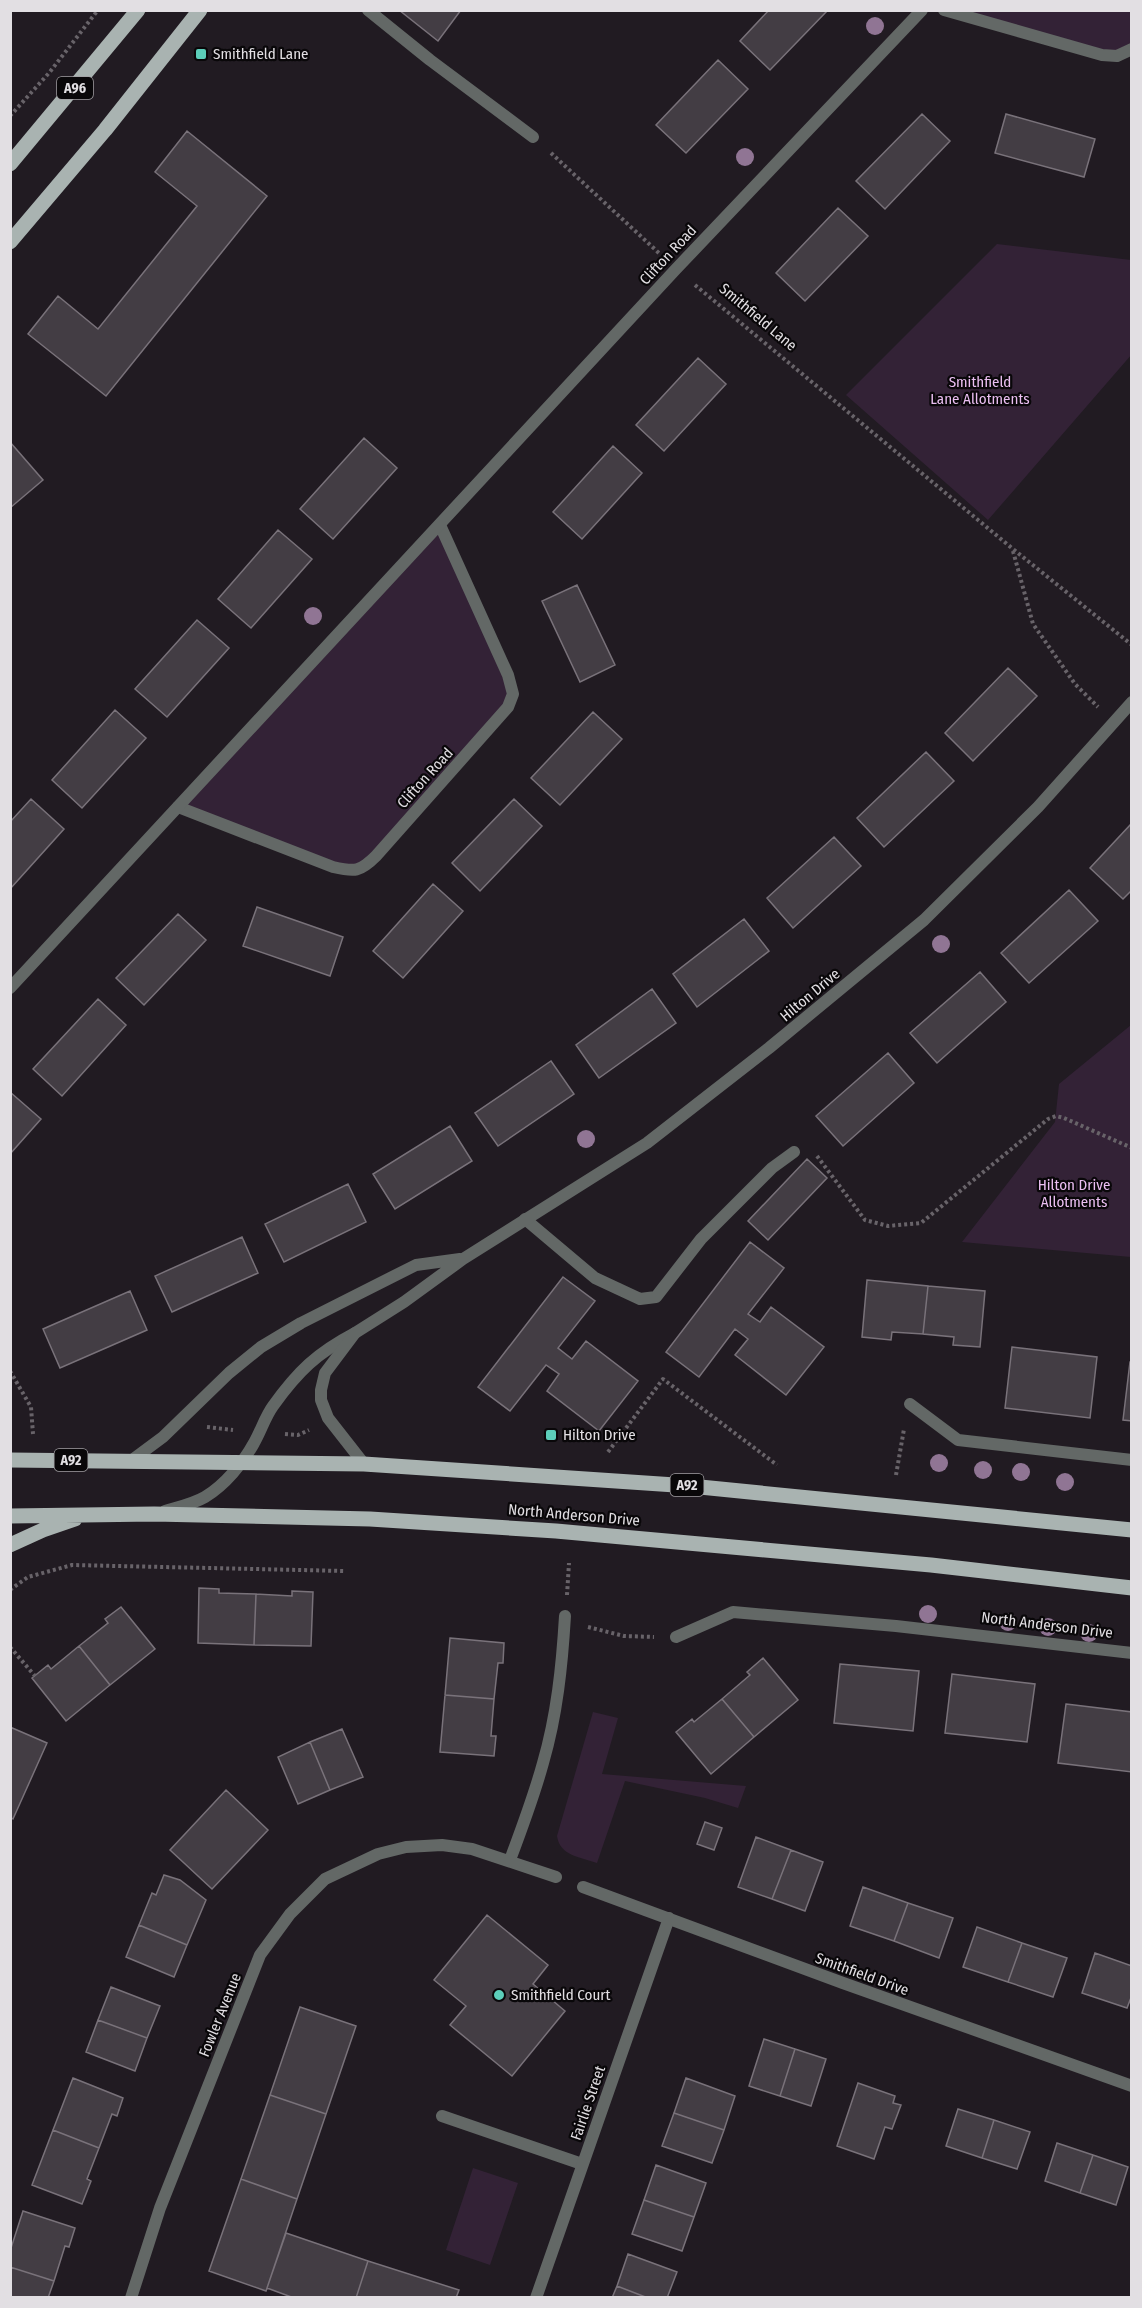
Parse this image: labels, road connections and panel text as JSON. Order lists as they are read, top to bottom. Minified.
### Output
{"streets":{"main road":["A96","A92","North Anderson Drive"],"street":["Clifton Road","Hilton Drive","Smithfield Drive","Fowler Avenue","Fairlie Street"],"path":["Smithfield Lane"]},"crossings":[["Clifton Road","Smithfield Lane"],["Hilton Drive","A92"],["Smithfield Drive","Fairlie Street"]],"parks":["Smithfield Lane Allotments","Hilton Drive Allotments"],"places":{"transit":["Smithfield Lane","Hilton Drive"],"other":["Smithfield Court"]}}
